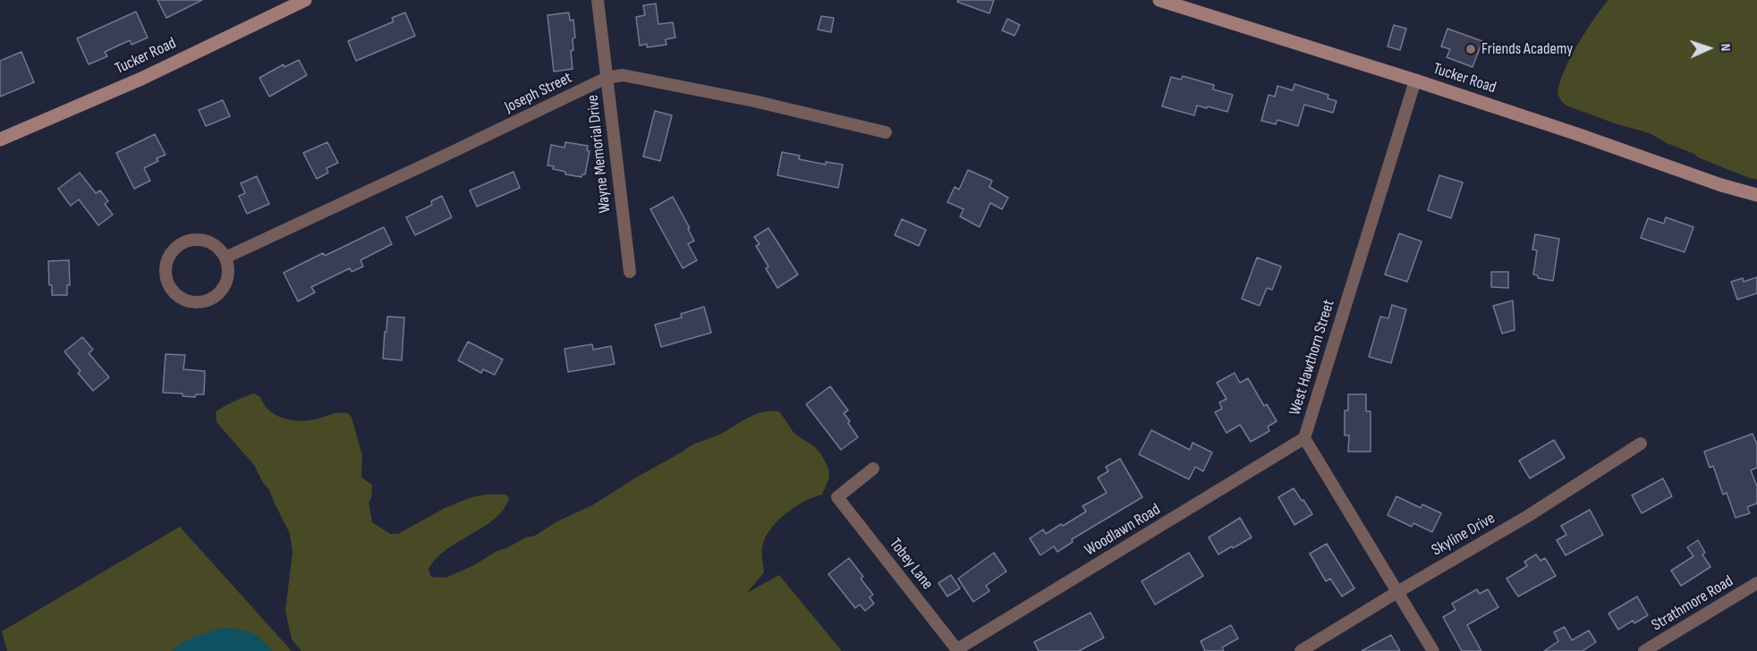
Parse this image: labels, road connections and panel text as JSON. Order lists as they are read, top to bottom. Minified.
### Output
{"streets":{"main road":["Tucker Road"],"street":["Joseph Street","Wayne Memorial Drive","West Hawthorn Street","Woodlawn Road","Skyline Drive","Tobey Lane","Strathmore Road"]},"crossings":[["Tucker Road","West Hawthorn Street"],["Joseph Street","Wayne Memorial Drive"],["West Hawthorn Street","Woodlawn Road"],["West Hawthorn Street","Skyline Drive"],["Woodlawn Road","Tobey Lane"]],"places":["Friends Academy"],"north":"right"}
